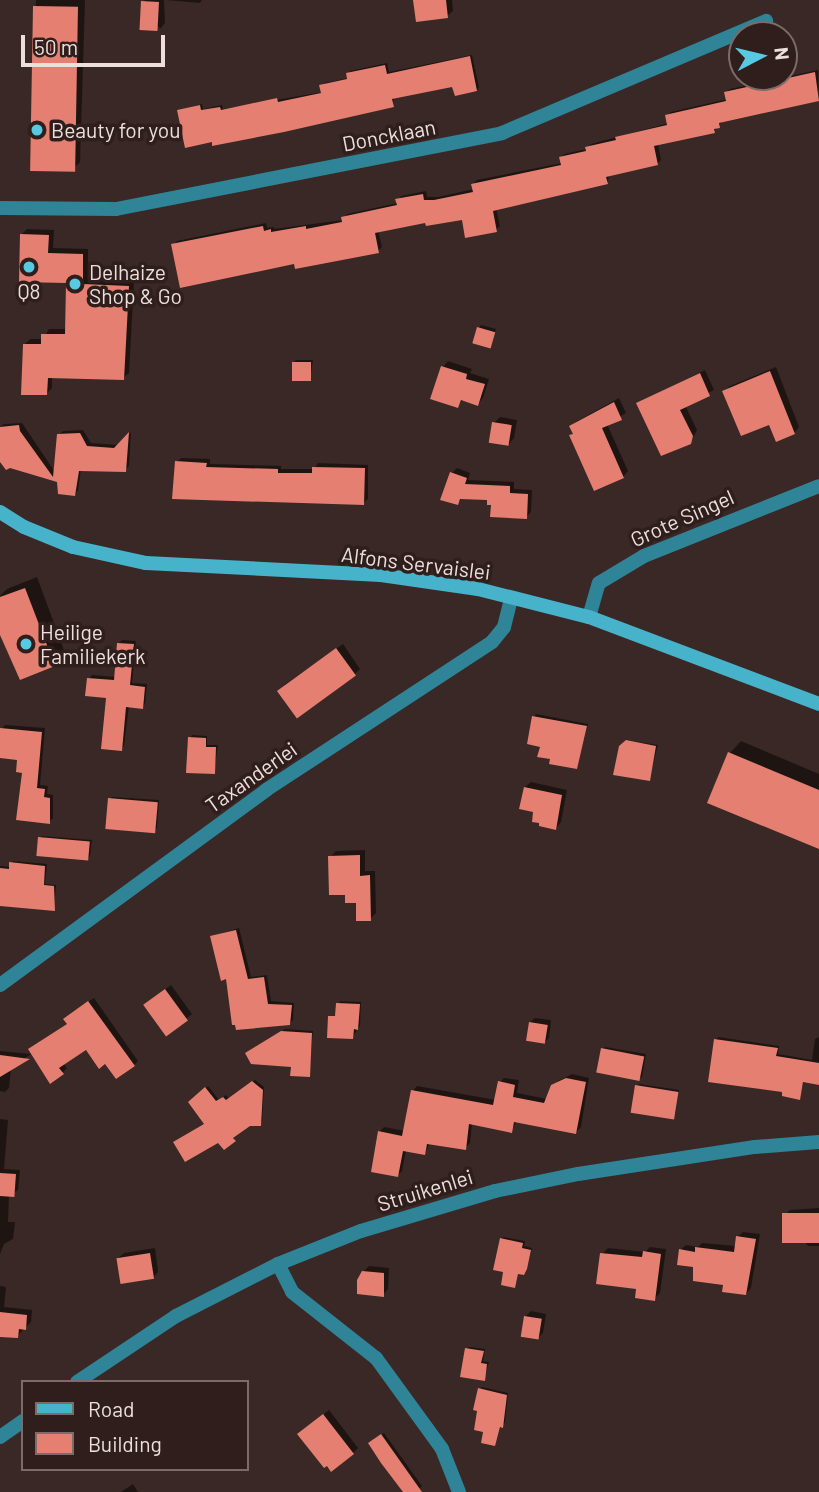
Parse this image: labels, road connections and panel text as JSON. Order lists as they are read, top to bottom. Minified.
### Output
{"streets":{"street":["Doncklaan","Grote Singel","Alfons Servaislei","Taxanderlei","Struikenlei"]},"crossings":[["Grote Singel","Alfons Servaislei"],["Alfons Servaislei","Taxanderlei"]],"places":["Beauty for you","Q8","Delhaize Shop & Go","Heilige Familiekerk"],"legend":["Road","Building"],"scale_bar":"50 m","north":"right"}
